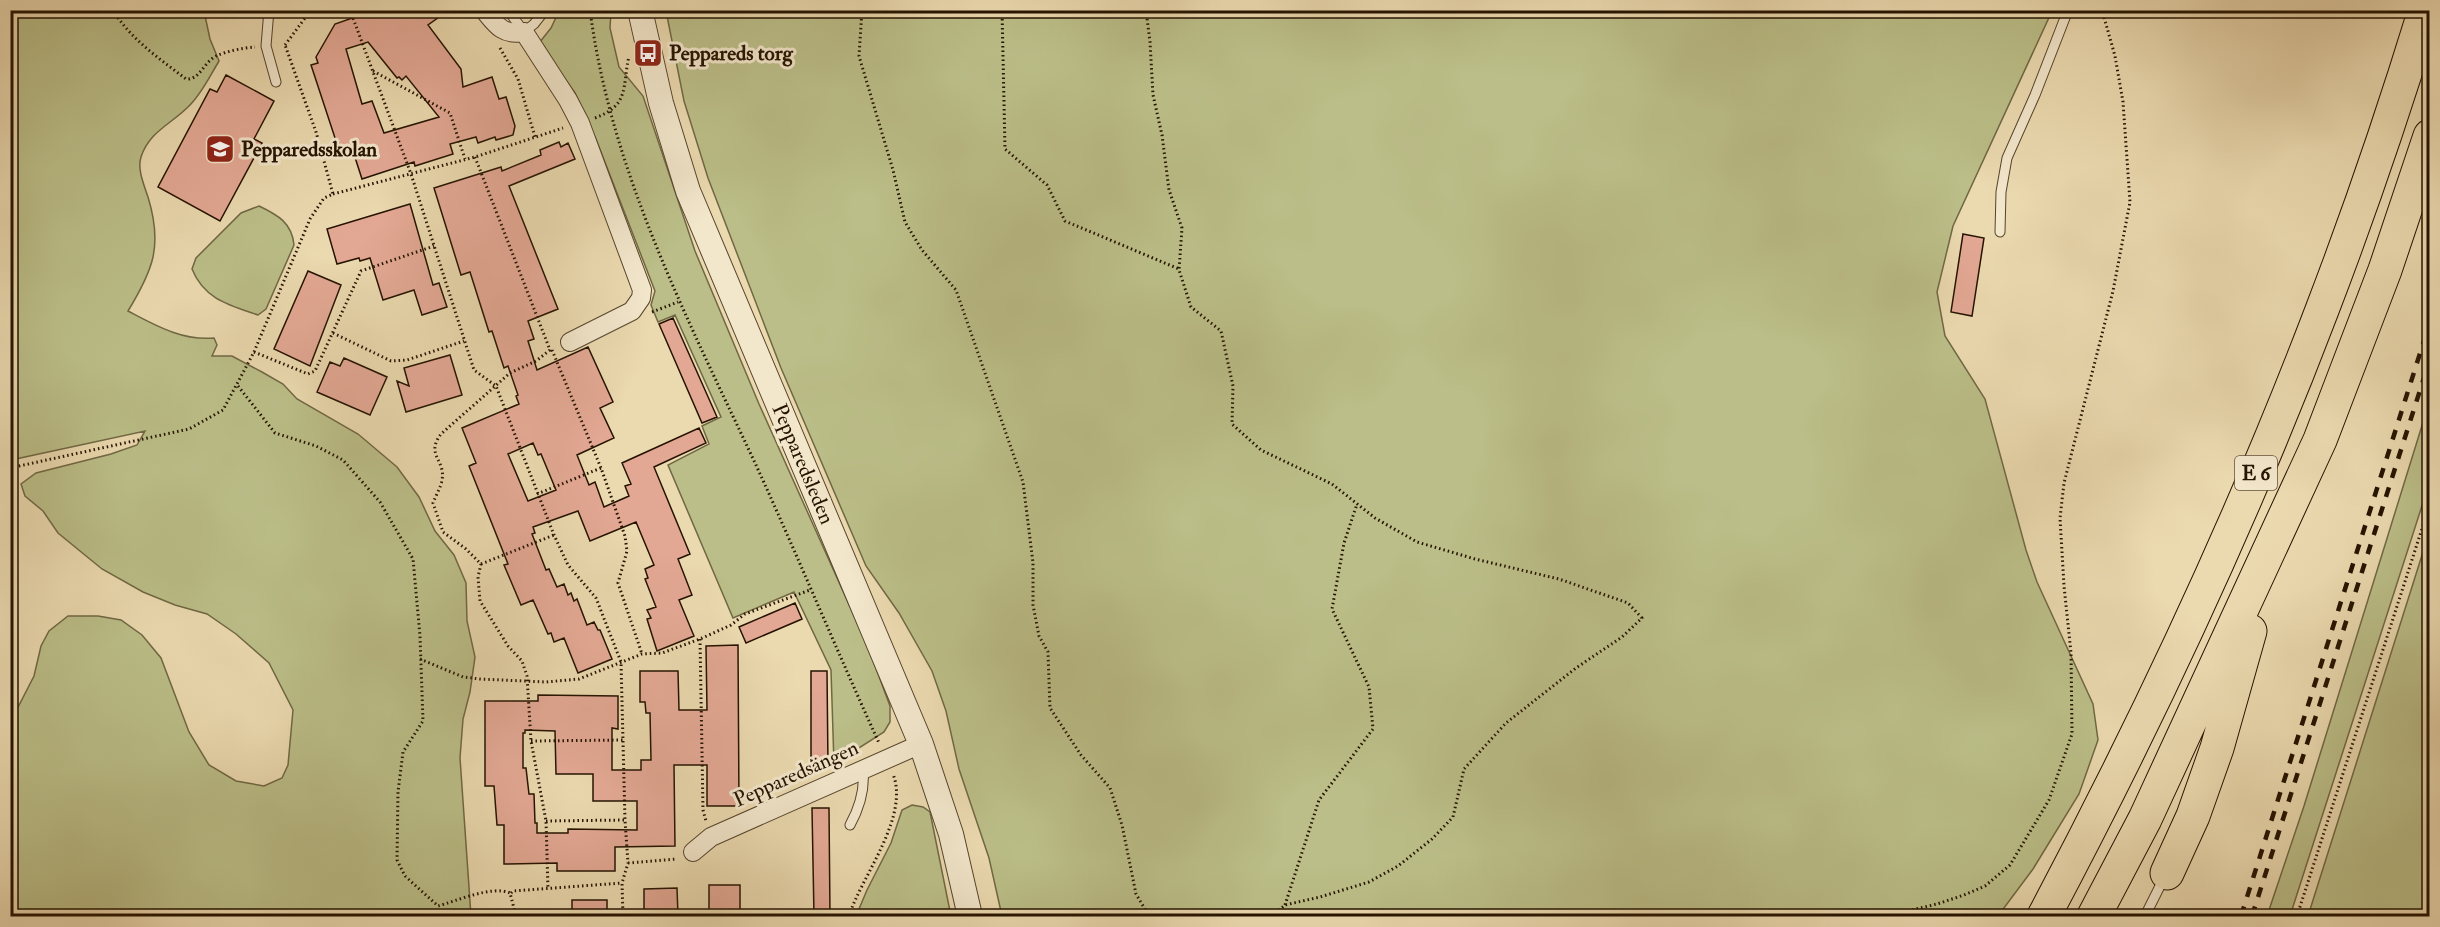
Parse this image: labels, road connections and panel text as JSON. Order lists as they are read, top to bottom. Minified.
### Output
{"streets":{"highway":["E 6"],"street":["Pepparedsleden","Pepparedsängen"]},"crossings":[["Pepparedsleden","Pepparedsängen"]],"places":{"bus stop":["Peppareds torg"],"school or university":["Pepparedsskolan"]}}
